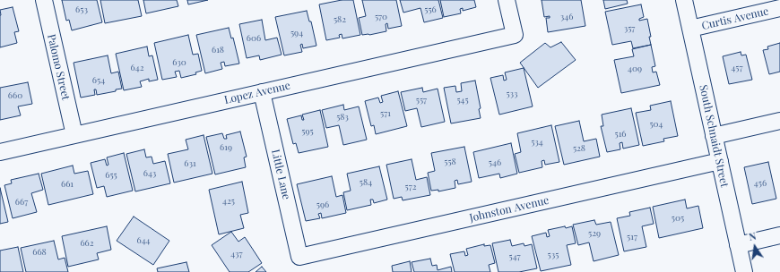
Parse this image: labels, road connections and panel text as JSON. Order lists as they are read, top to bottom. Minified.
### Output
{"streets":{"street":["Curtis Avenue","Palomo Street","Lopez Avenue","South Schnaidt Street","Little Lane","Johnston Avenue"]},"crossings":[["Curtis Avenue","South Schnaidt Street"],["Palomo Street","Lopez Avenue"],["Lopez Avenue","Little Lane"],["South Schnaidt Street","Johnston Avenue"],["Little Lane","Johnston Avenue"]],"house_numbers":["653","556","570","346","582","357","594","606","618","630","642","457","409","654","533","660","557","545","571","583","504","595","516","534","619","528","558","546","631","643","655","584","456","661","572","425","667","596","505","529","517","644","662","668","437","535","547"],"north":"top"}
